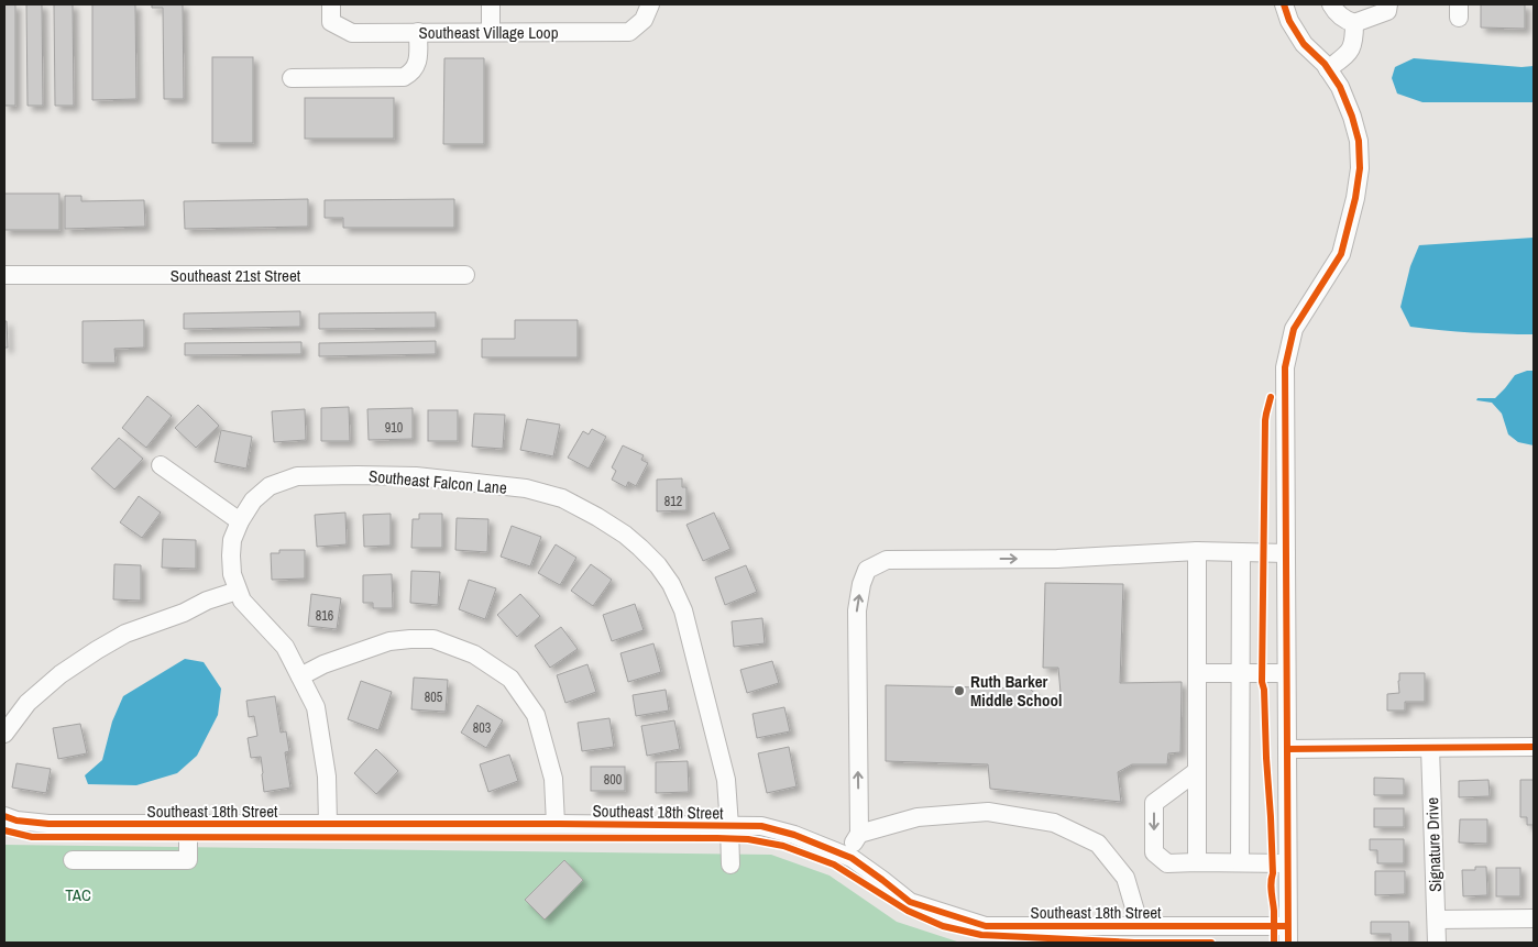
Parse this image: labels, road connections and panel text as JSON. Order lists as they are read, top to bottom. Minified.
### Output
{"streets":{"street":["Southeast Village Loop","Southeast 21st Street","Southeast Falcon Lane","Southeast 18th Street","Signature Drive"]},"crossings":[["Southeast Falcon Lane","Southeast 18th Street"]],"parks":["TAC"],"places":["Ruth Barker Middle School"],"house_numbers":["910","812","816","805","803","800"]}
